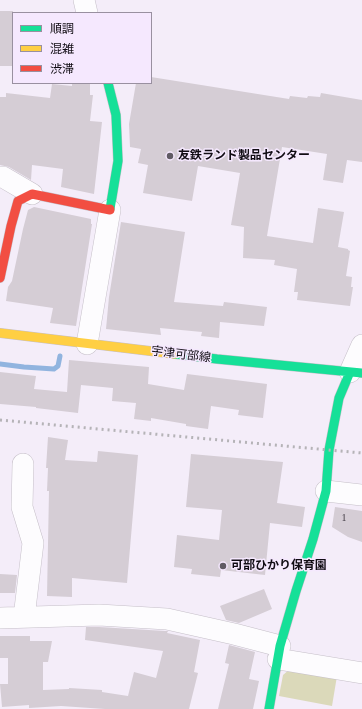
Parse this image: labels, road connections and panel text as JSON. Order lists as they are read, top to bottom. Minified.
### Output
{"streets":{"street":["宇津可部線"]},"places":["友鉄ランド製品センター","可部ひかり保育園"],"house_numbers":["1"],"legend":["順調","混雑","渋滞"]}
